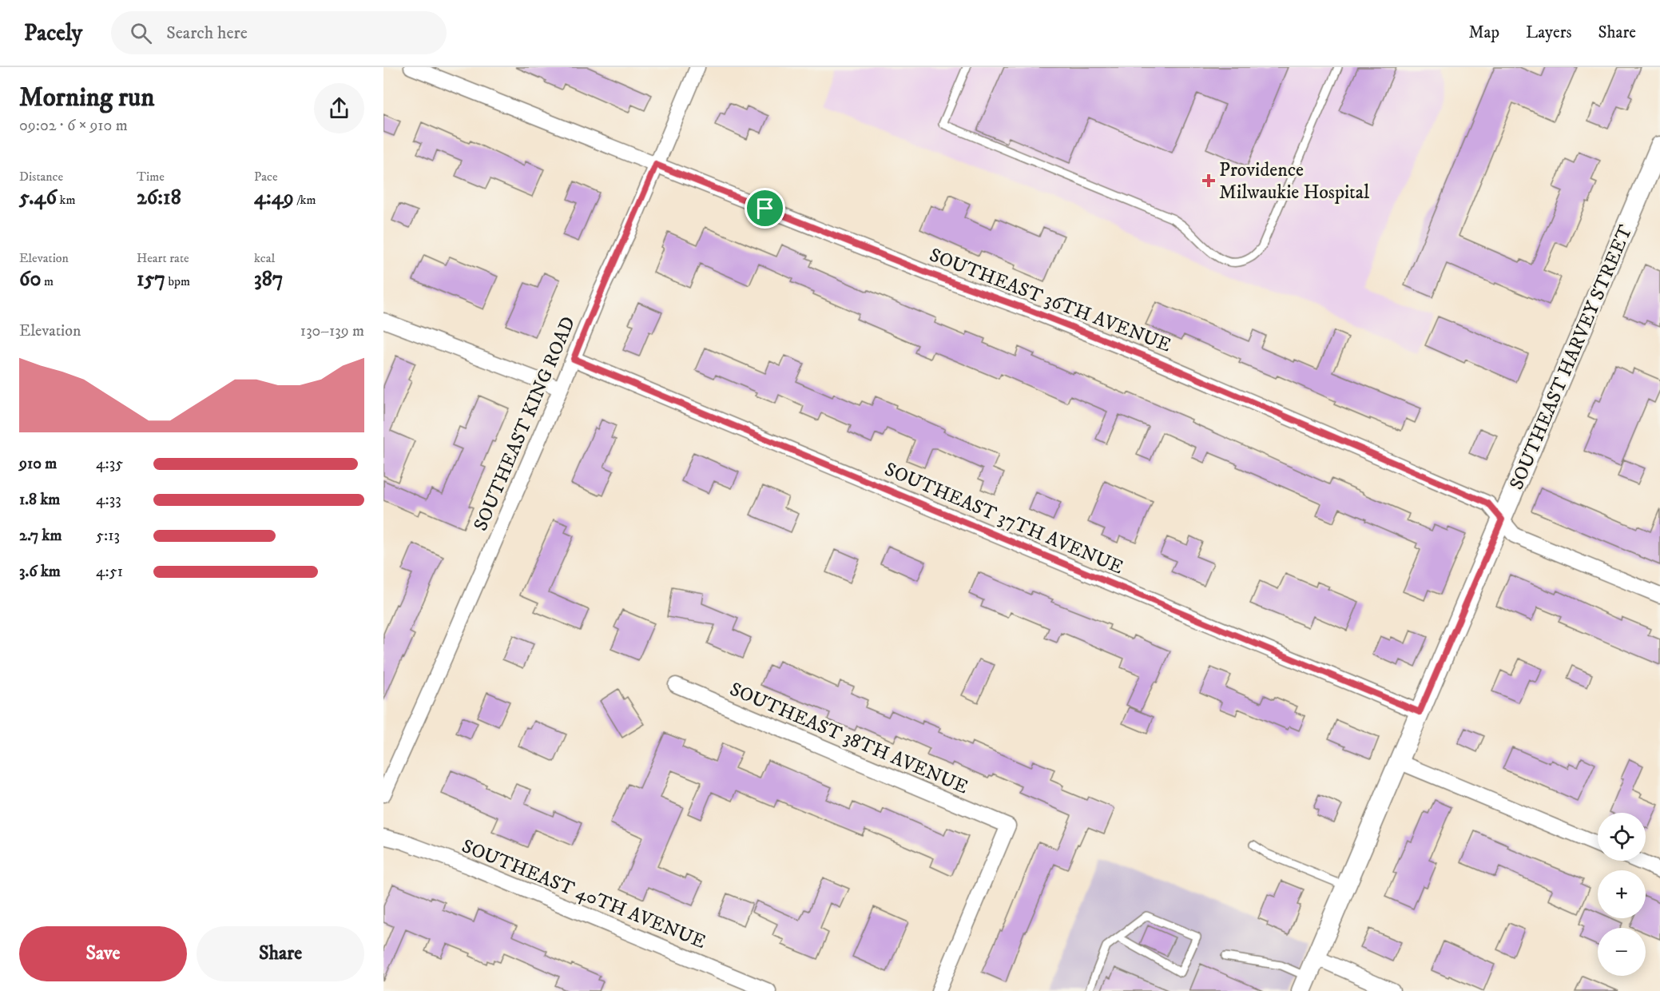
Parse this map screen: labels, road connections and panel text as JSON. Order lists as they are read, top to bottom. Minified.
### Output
{"streets":{"street":["SOUTHEAST 36TH AVENUE","SOUTHEAST HARVEY STREET","SOUTHEAST KING ROAD","SOUTHEAST 37TH AVENUE","SOUTHEAST 38TH AVENUE","SOUTHEAST 40TH AVENUE"]},"crossings":[["SOUTHEAST 36TH AVENUE","SOUTHEAST HARVEY STREET"],["SOUTHEAST 36TH AVENUE","SOUTHEAST KING ROAD"],["SOUTHEAST HARVEY STREET","SOUTHEAST 37TH AVENUE"],["SOUTHEAST KING ROAD","SOUTHEAST 37TH AVENUE"]],"places":{"health":["Providence Milwaukie Hospital"]},"page":{"header":"Pacely","search":"Search here","nav":["Map","Layers","Share"],"heading":["Morning run","09:02 · 6 × 910 m"],"stats":[["Distance","5.46 km"],["Time","26:18"],["Pace","4:49 /km"],["Elevation","60 m"],["Heart rate","157 bpm"],["kcal","387"]],"chart":["Elevation","130–139 m"],"list":[{"name":"910 m","note":"4:35"},{"name":"1.8 km","note":"4:33"},{"name":"2.7 km","note":"5:13"},{"name":"3.6 km","note":"4:51"}],"map_buttons":["+","−"],"buttons":["Save","Share"]}}
